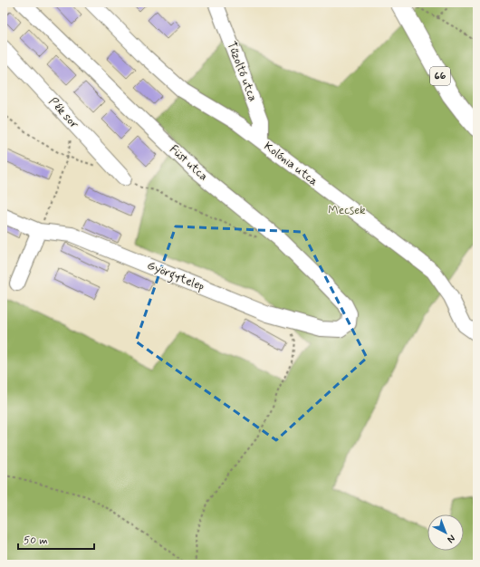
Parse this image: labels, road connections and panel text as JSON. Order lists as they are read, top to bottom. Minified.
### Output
{"streets":{"main road":["66"],"street":["Tűzoltó utca","Pék sor","Füst utca","Kolónia utca","Györgytelep"]},"crossings":[["Tűzoltó utca","Kolónia utca"],["Füst utca","Györgytelep"]],"parks":["Mecsek"],"scale_bar":"50 m","north":"bottom right"}
